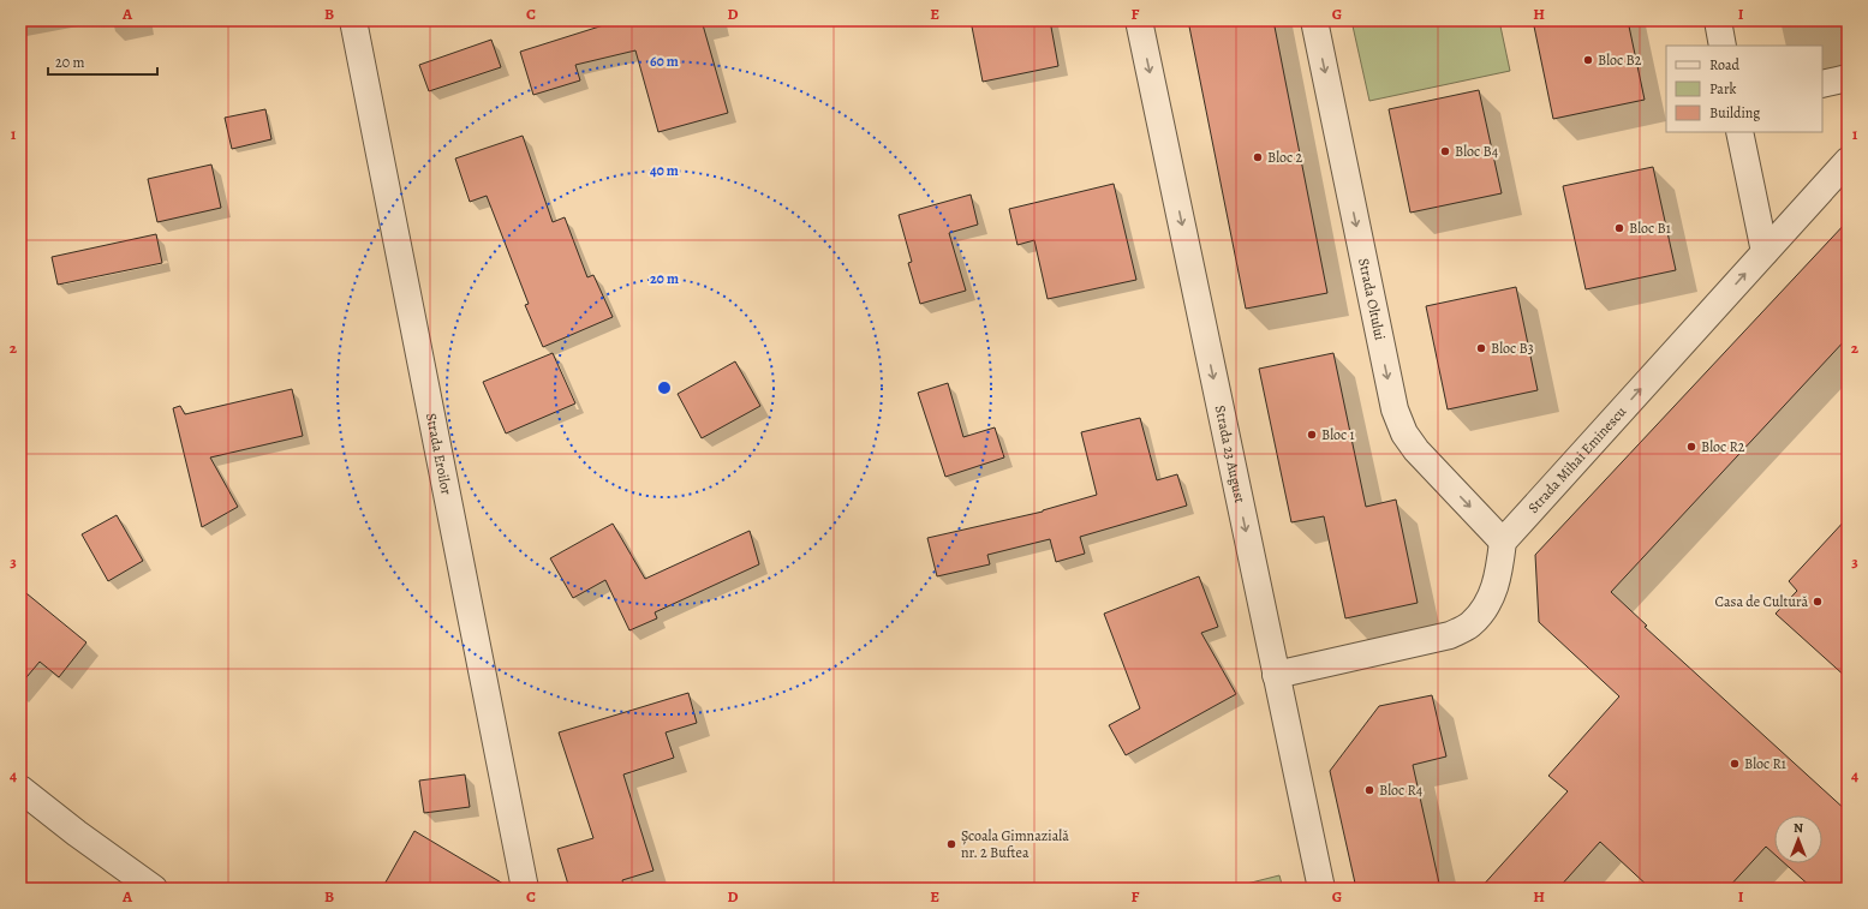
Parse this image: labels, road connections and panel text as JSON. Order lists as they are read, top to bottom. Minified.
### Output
{"streets":{"street":["Strada Oltului","Strada Eroilor","Strada 23 August","Strada Mihai Eminescu"]},"crossings":[["Strada Oltului","Strada Mihai Eminescu"]],"one_way":["Strada Oltului","Strada 23 August","Strada Mihai Eminescu"],"places":["Bloc B2","Bloc B4","Bloc 2","Bloc B1","Bloc B3","Bloc 1","Bloc R2","Casa de Cultură","Bloc R1","Bloc R4","Școala Gimnazială nr. 2 Buftea"],"legend":["Road","Park","Building"],"scale_bar":"20 m","north":"top","grid":{"columns":["A","B","C","D","E","F","G","H","I"],"rows":["1","2","3","4"]},"rings":["60 m","40 m","20 m"]}
